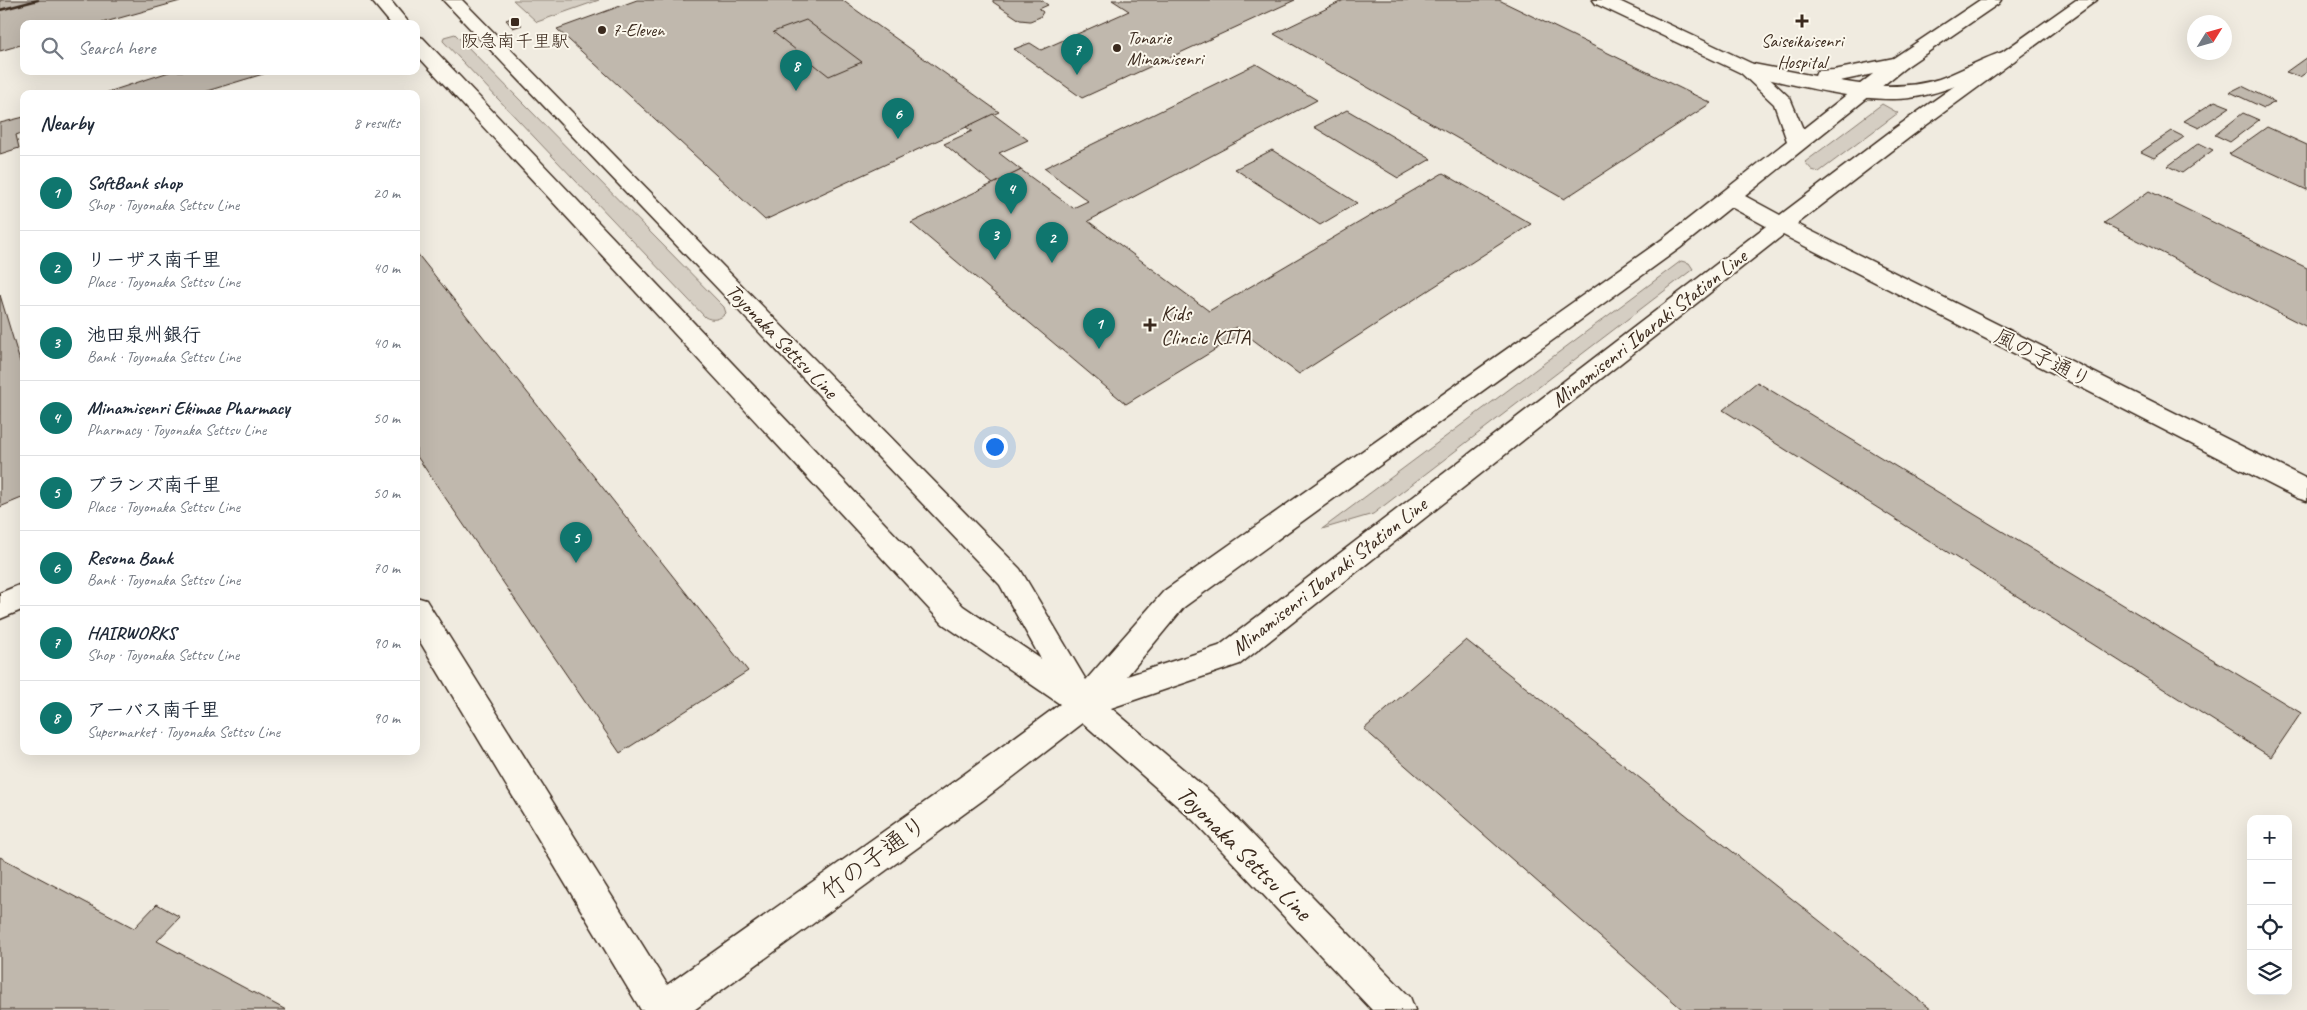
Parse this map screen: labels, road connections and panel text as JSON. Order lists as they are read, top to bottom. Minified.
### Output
{"streets":{"main road":["Minamisenri Ibaraki Station Line","Toyonaka Settsu Line","風の子通り","竹の子通り"]},"crossings":[["Minamisenri Ibaraki Station Line","Toyonaka Settsu Line"],["Minamisenri Ibaraki Station Line","風の子通り"],["Minamisenri Ibaraki Station Line","竹の子通り"],["Toyonaka Settsu Line","竹の子通り"]],"places":{"health":["Saiseikaisenri Hospital","Kids Clincic KITA"],"transit":["阪急南千里駅"],"other":["7-Eleven","Tonarie Minamisenri"]},"north":"top right","page":{"search":"Search here","pins":["7","8","6","4","3","2","1","5"],"heading":["Nearby","8 results"],"list":[{"mark":"1","name":"SoftBank shop","note":"Shop · Toyonaka Settsu Line","value":"20 m"},{"mark":"2","name":"リーザス南千里","note":"Place · Toyonaka Settsu Line","value":"40 m"},{"mark":"3","name":"池田泉州銀行","note":"Bank · Toyonaka Settsu Line","value":"40 m"},{"mark":"4","name":"Minamisenri Ekimae Pharmacy","note":"Pharmacy · Toyonaka Settsu Line","value":"50 m"},{"mark":"5","name":"ブランズ南千里","note":"Place · Toyonaka Settsu Line","value":"50 m"},{"mark":"6","name":"Resona Bank","note":"Bank · Toyonaka Settsu Line","value":"70 m"},{"mark":"7","name":"HAIRWORKS","note":"Shop · Toyonaka Settsu Line","value":"90 m"},{"mark":"8","name":"アーバス南千里","note":"Supermarket · Toyonaka Settsu Line","value":"90 m"}],"map_buttons":["+","−"]}}
